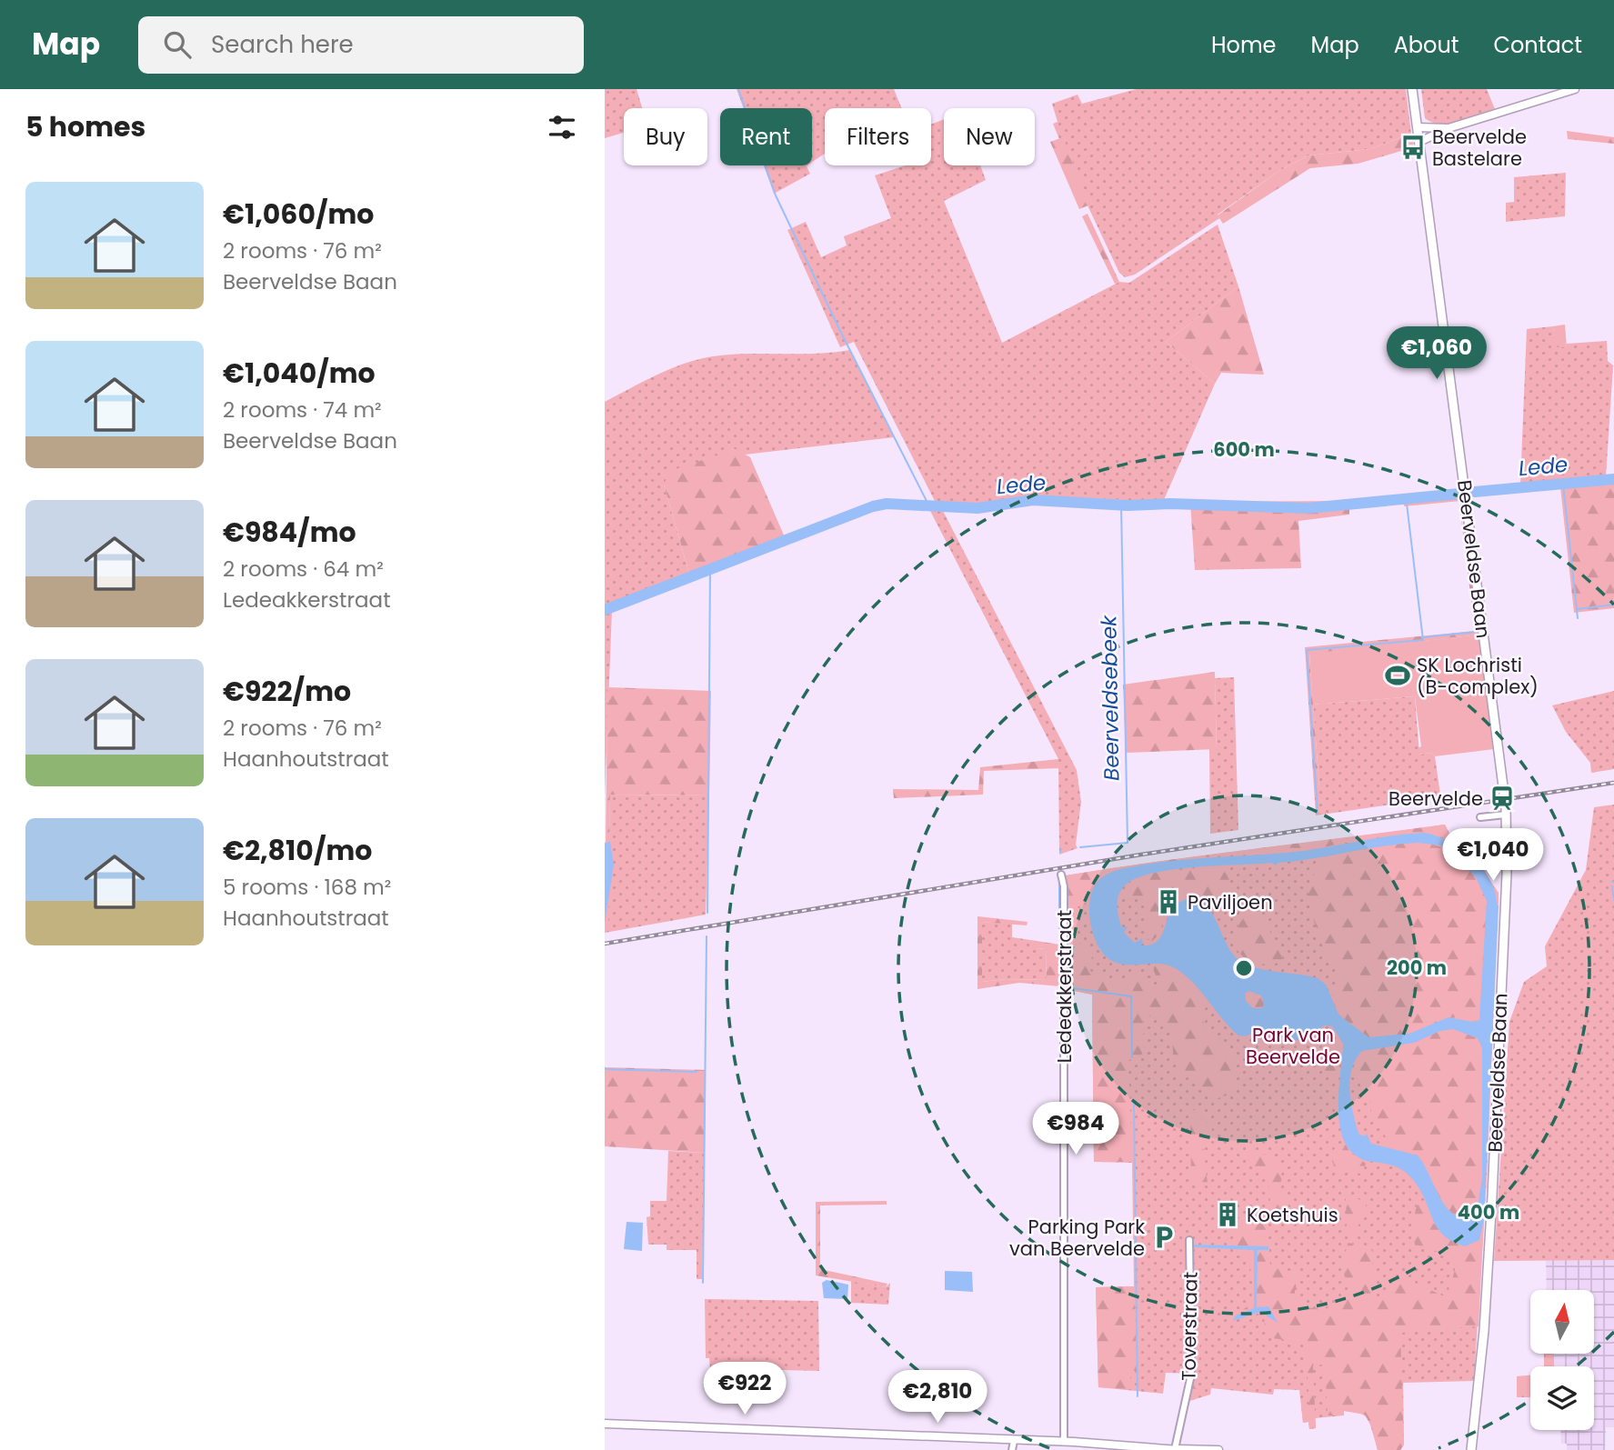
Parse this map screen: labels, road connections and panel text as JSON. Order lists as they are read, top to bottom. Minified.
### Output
{"streets":{"main road":["Beerveldse Baan"],"street":["Ledeakkerstraat","Toverstraat"]},"water":["Lede","Beerveldsebeek"],"parks":["Park van Beervelde"],"places":{"bus stop":["Beervelde Bastelare"],"sports":["SK Lochristi (B-complex)"],"station":["Beervelde"],"building":["Paviljoen","Koetshuis"],"parking":["Parking Park van Beervelde"]},"north":"top","page":{"header":"Map","search":"Search here","nav":["Home","Map","About","Contact"],"heading":"5 homes","chip":["Buy","Rent","Filters","New"],"list":[{"name":"€1,060/mo","note":"2 rooms · 76 m² · Beerveldse Baan"},{"name":"€1,040/mo","note":"2 rooms · 74 m² · Beerveldse Baan"},{"name":"€984/mo","note":"2 rooms · 64 m² · Ledeakkerstraat"},{"name":"€922/mo","note":"2 rooms · 76 m² · Haanhoutstraat"},{"name":"€2,810/mo","note":"5 rooms · 168 m² · Haanhoutstraat"}],"price":["€1,060","€1,040","€984","€922","€2,810"]},"rings":["600 m","200 m","400 m"]}
